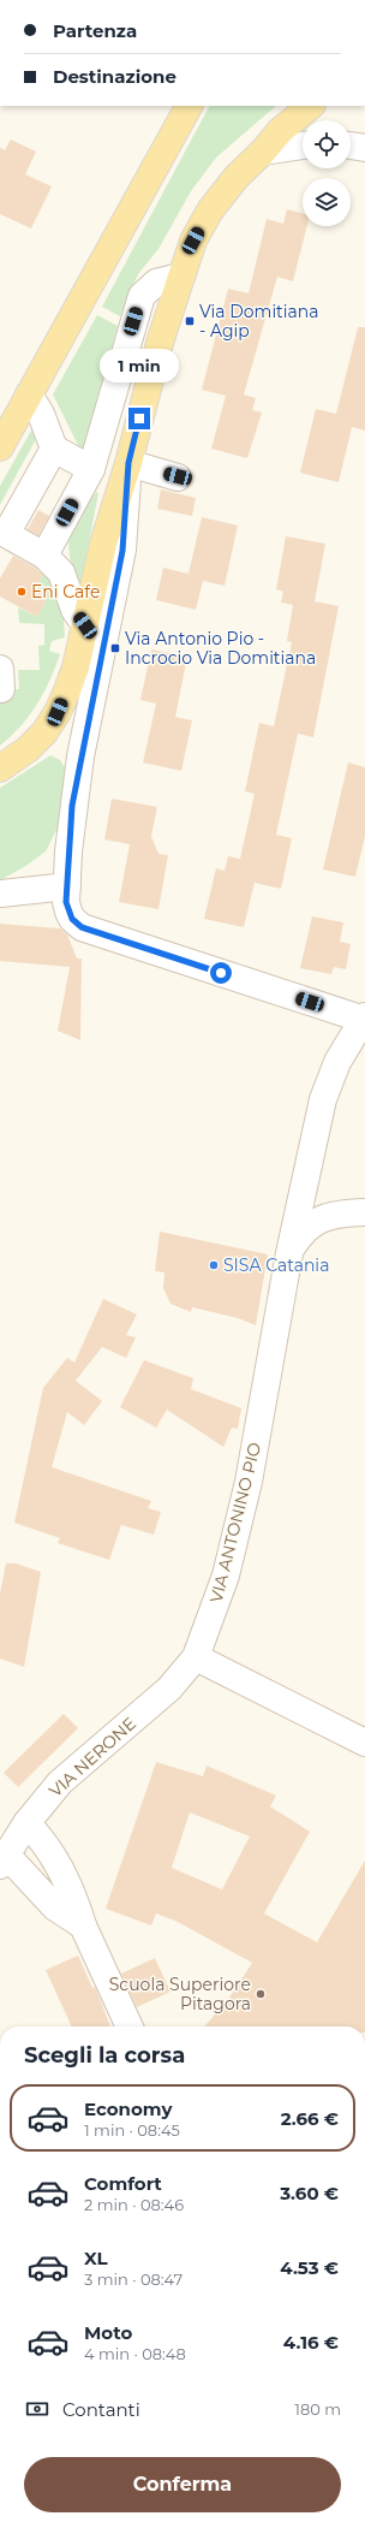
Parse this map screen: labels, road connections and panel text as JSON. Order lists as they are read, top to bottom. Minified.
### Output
{"streets":{"street":["VIA ANTONINO PIO","VIA NERONE"]},"crossings":[["VIA ANTONINO PIO","VIA NERONE"]],"places":{"transit":["Via Domitiana - Agip","Via Antonio Pio - Incrocio Via Domitiana"],"other":["Eni Cafe","SISA Catania","Scuola Superiore Pitagora"]},"page":{"banner":["Partenza","Destinazione"],"bubble":"1 min","heading":"Scegli la corsa","list":[{"name":"Economy","note":"1 min · 08:45","value":"2.66 €"},{"name":"Comfort","note":"2 min · 08:46","value":"3.60 €"},{"name":"XL","note":"3 min · 08:47","value":"4.53 €"},{"name":"Moto","note":"4 min · 08:48","value":"4.16 €"}],"pay":["Contanti","180 m"],"buttons":"Conferma"}}
